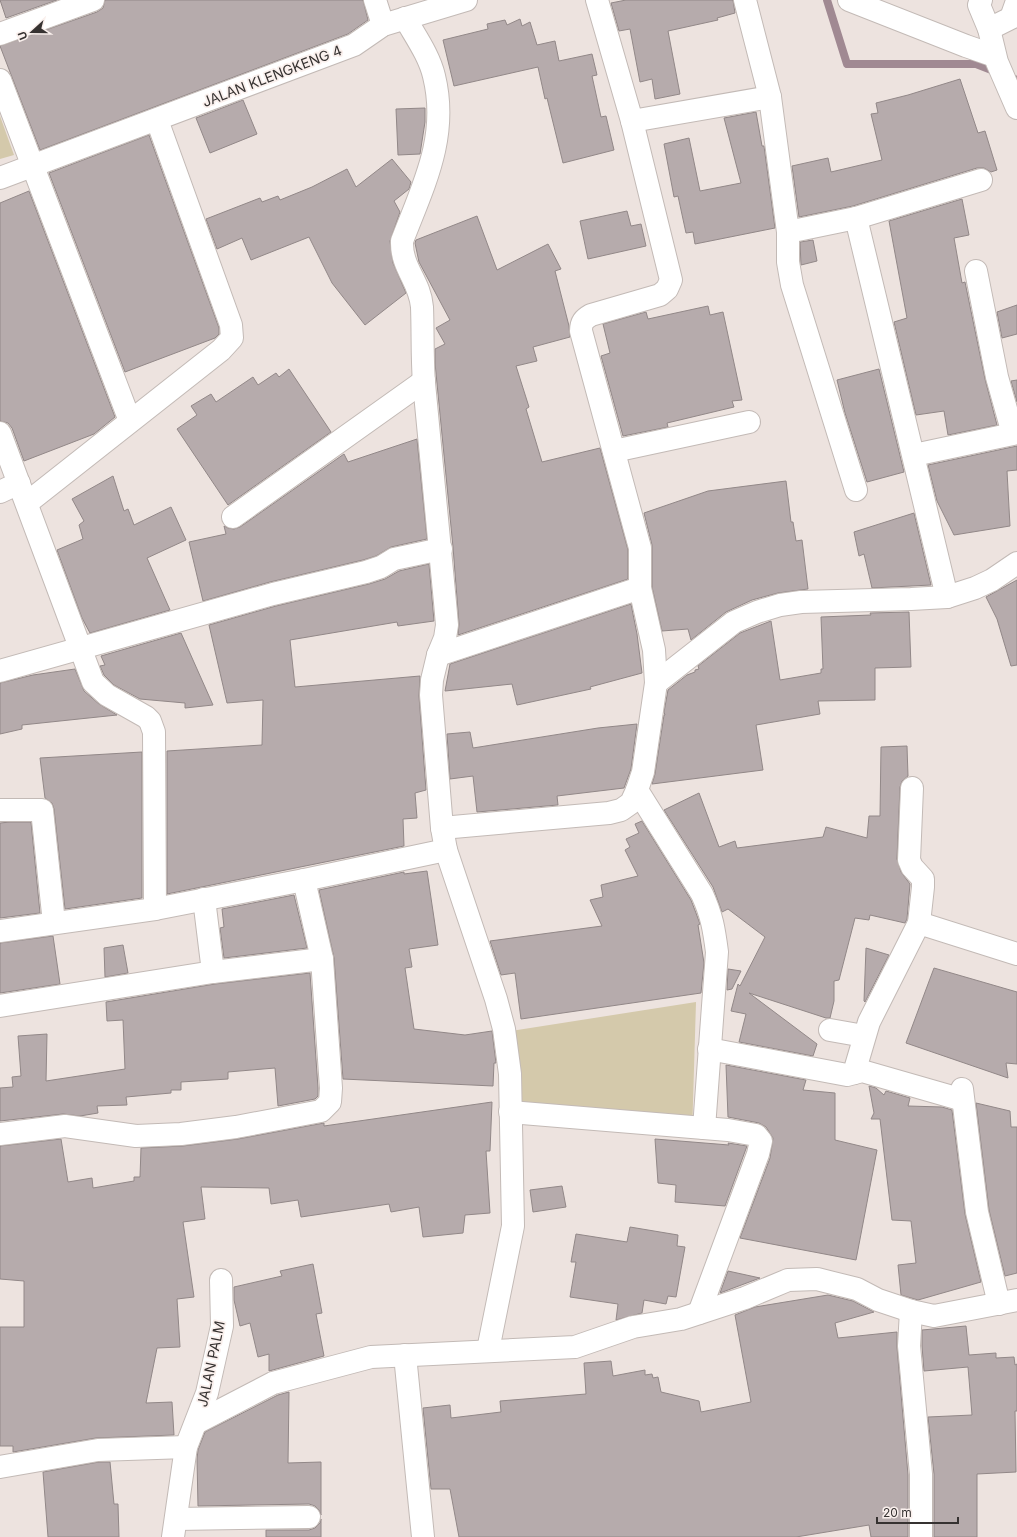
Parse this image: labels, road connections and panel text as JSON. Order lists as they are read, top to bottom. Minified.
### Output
{"streets":{"street":["JALAN KLENGKENG 4","JALAN PALM"]},"scale_bar":"20 m","north":"left"}
